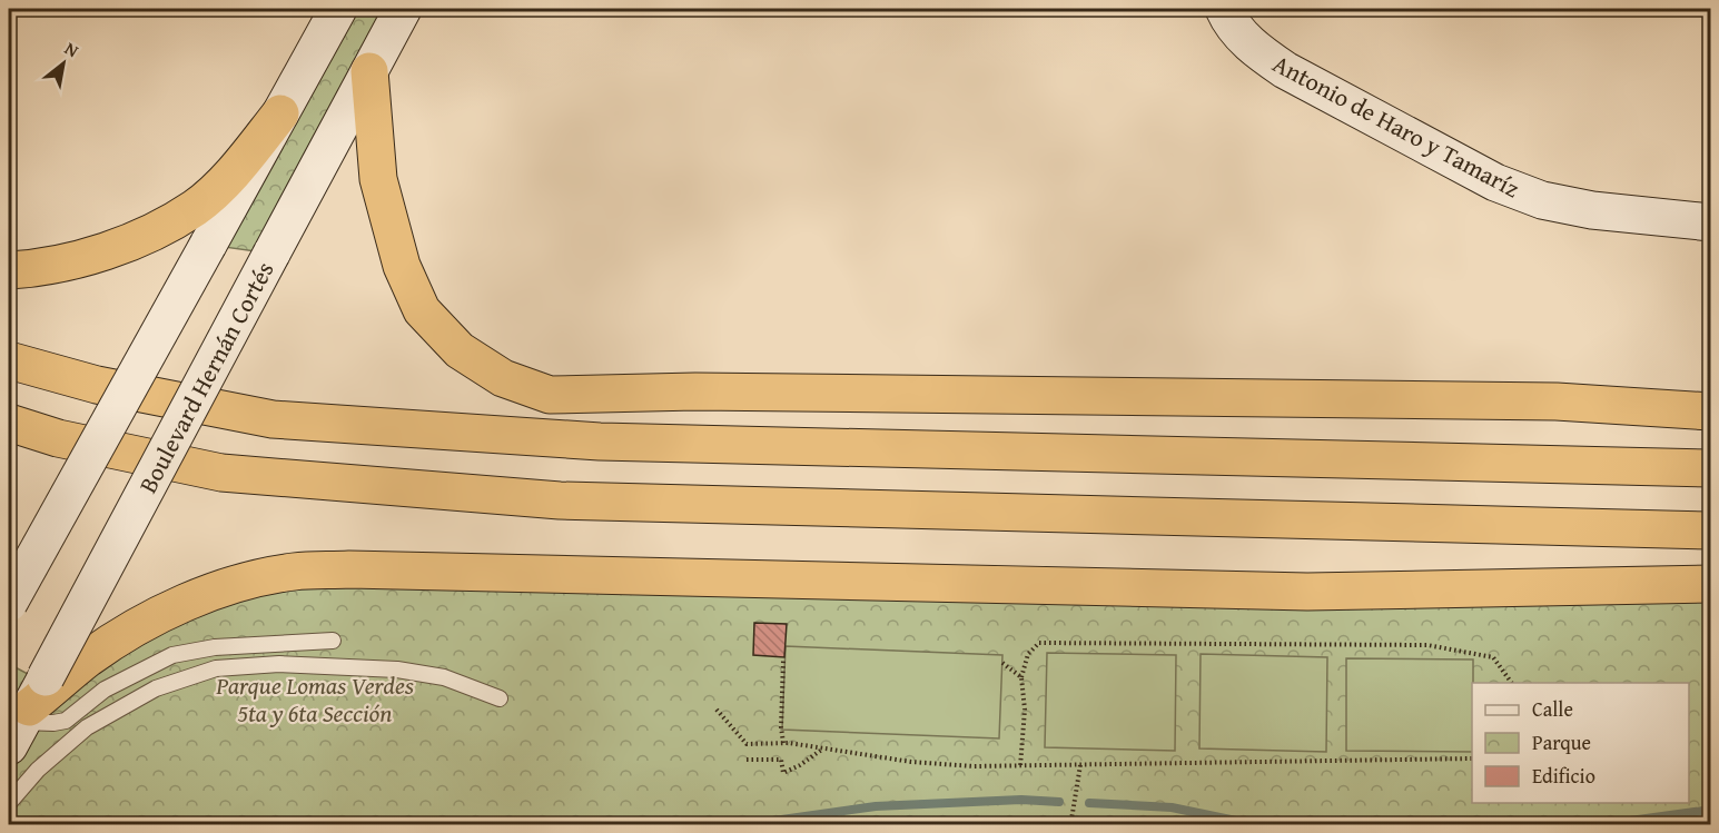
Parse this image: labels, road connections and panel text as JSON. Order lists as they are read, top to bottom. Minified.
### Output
{"streets":{"main road":["Antonio de Haro y Tamaríz","Boulevard Hernán Cortés"]},"parks":["Parque Lomas Verdes 5ta y 6ta Sección"],"legend":["Calle","Parque","Edificio"],"north":"top right"}
